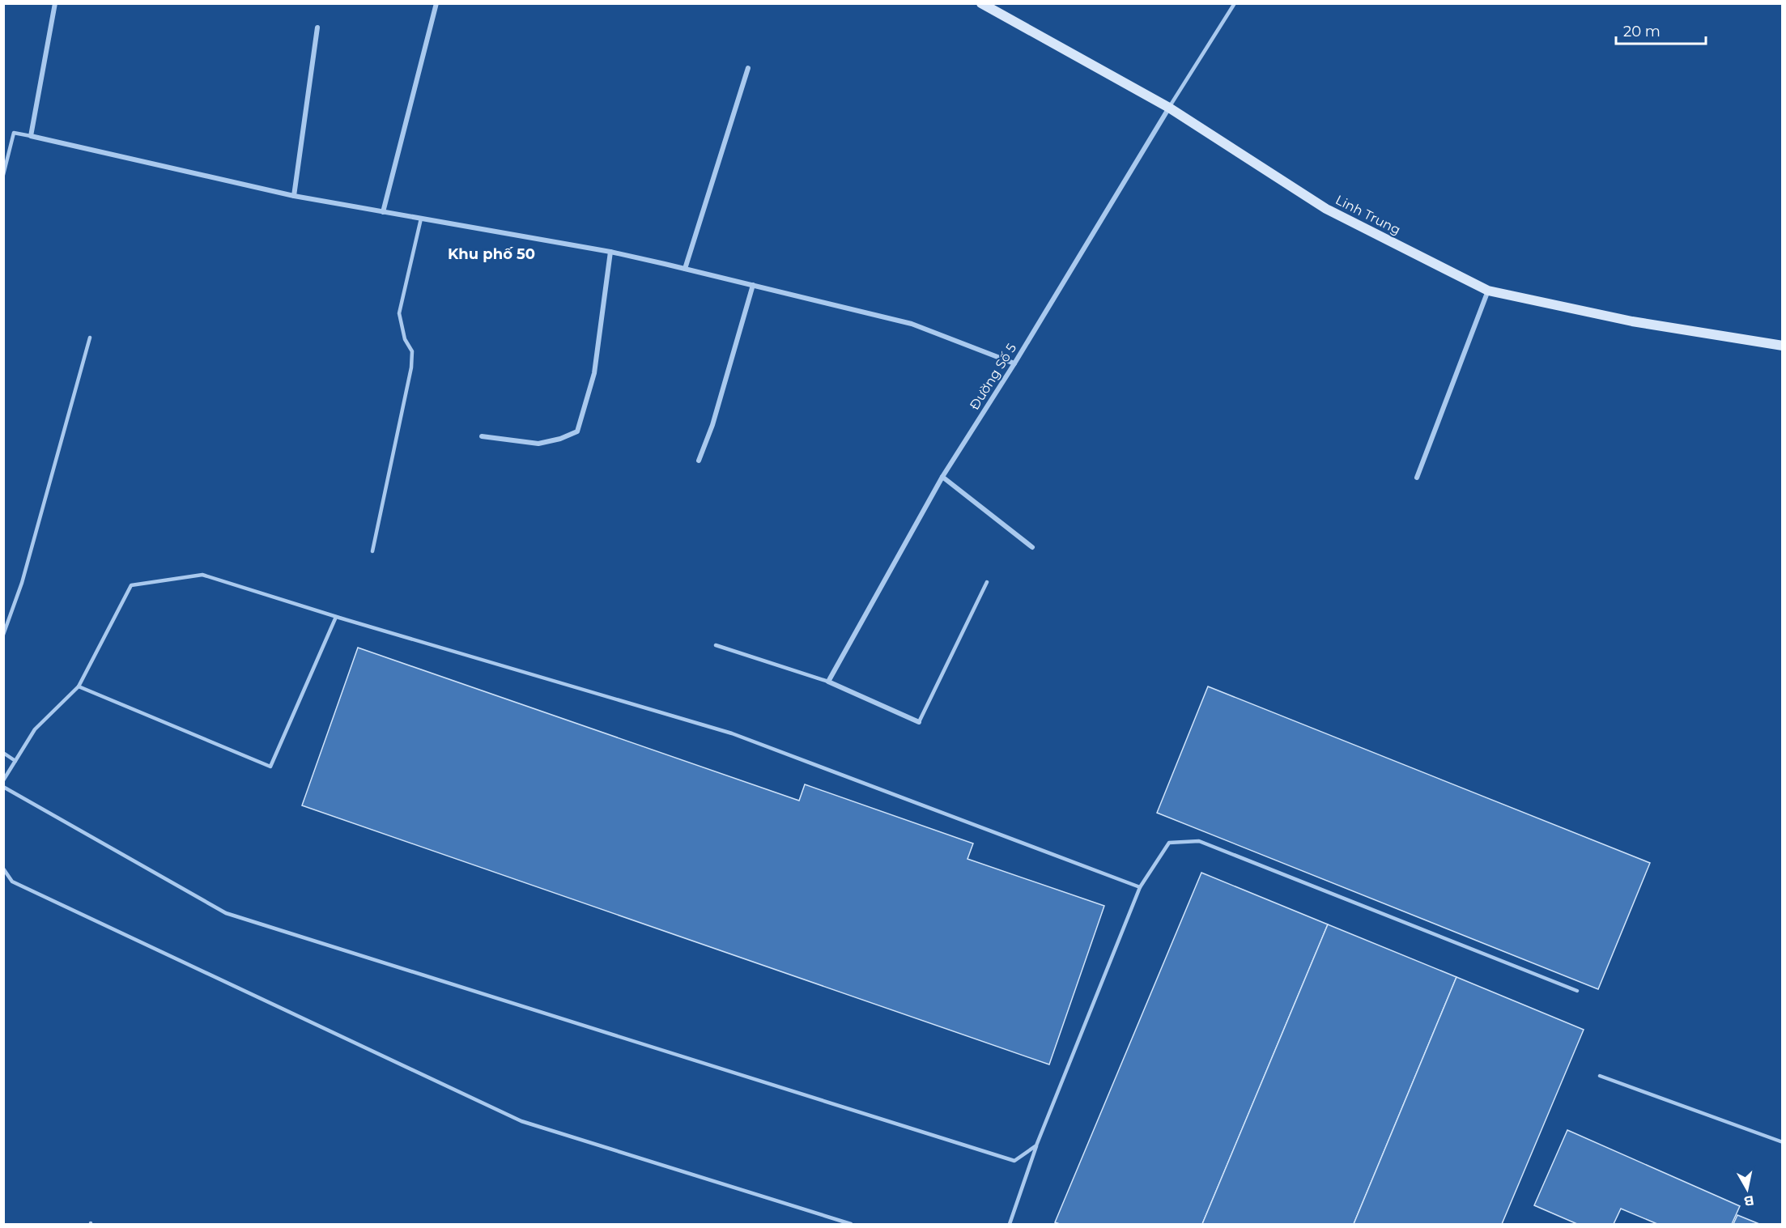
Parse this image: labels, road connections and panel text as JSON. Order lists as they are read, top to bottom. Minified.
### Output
{"streets":{"street":["Linh Trung","Đường Số 5"]},"crossings":[["Linh Trung","Đường Số 5"]],"districts":["Khu phố 50"],"scale_bar":"20 m","north":"bottom"}
